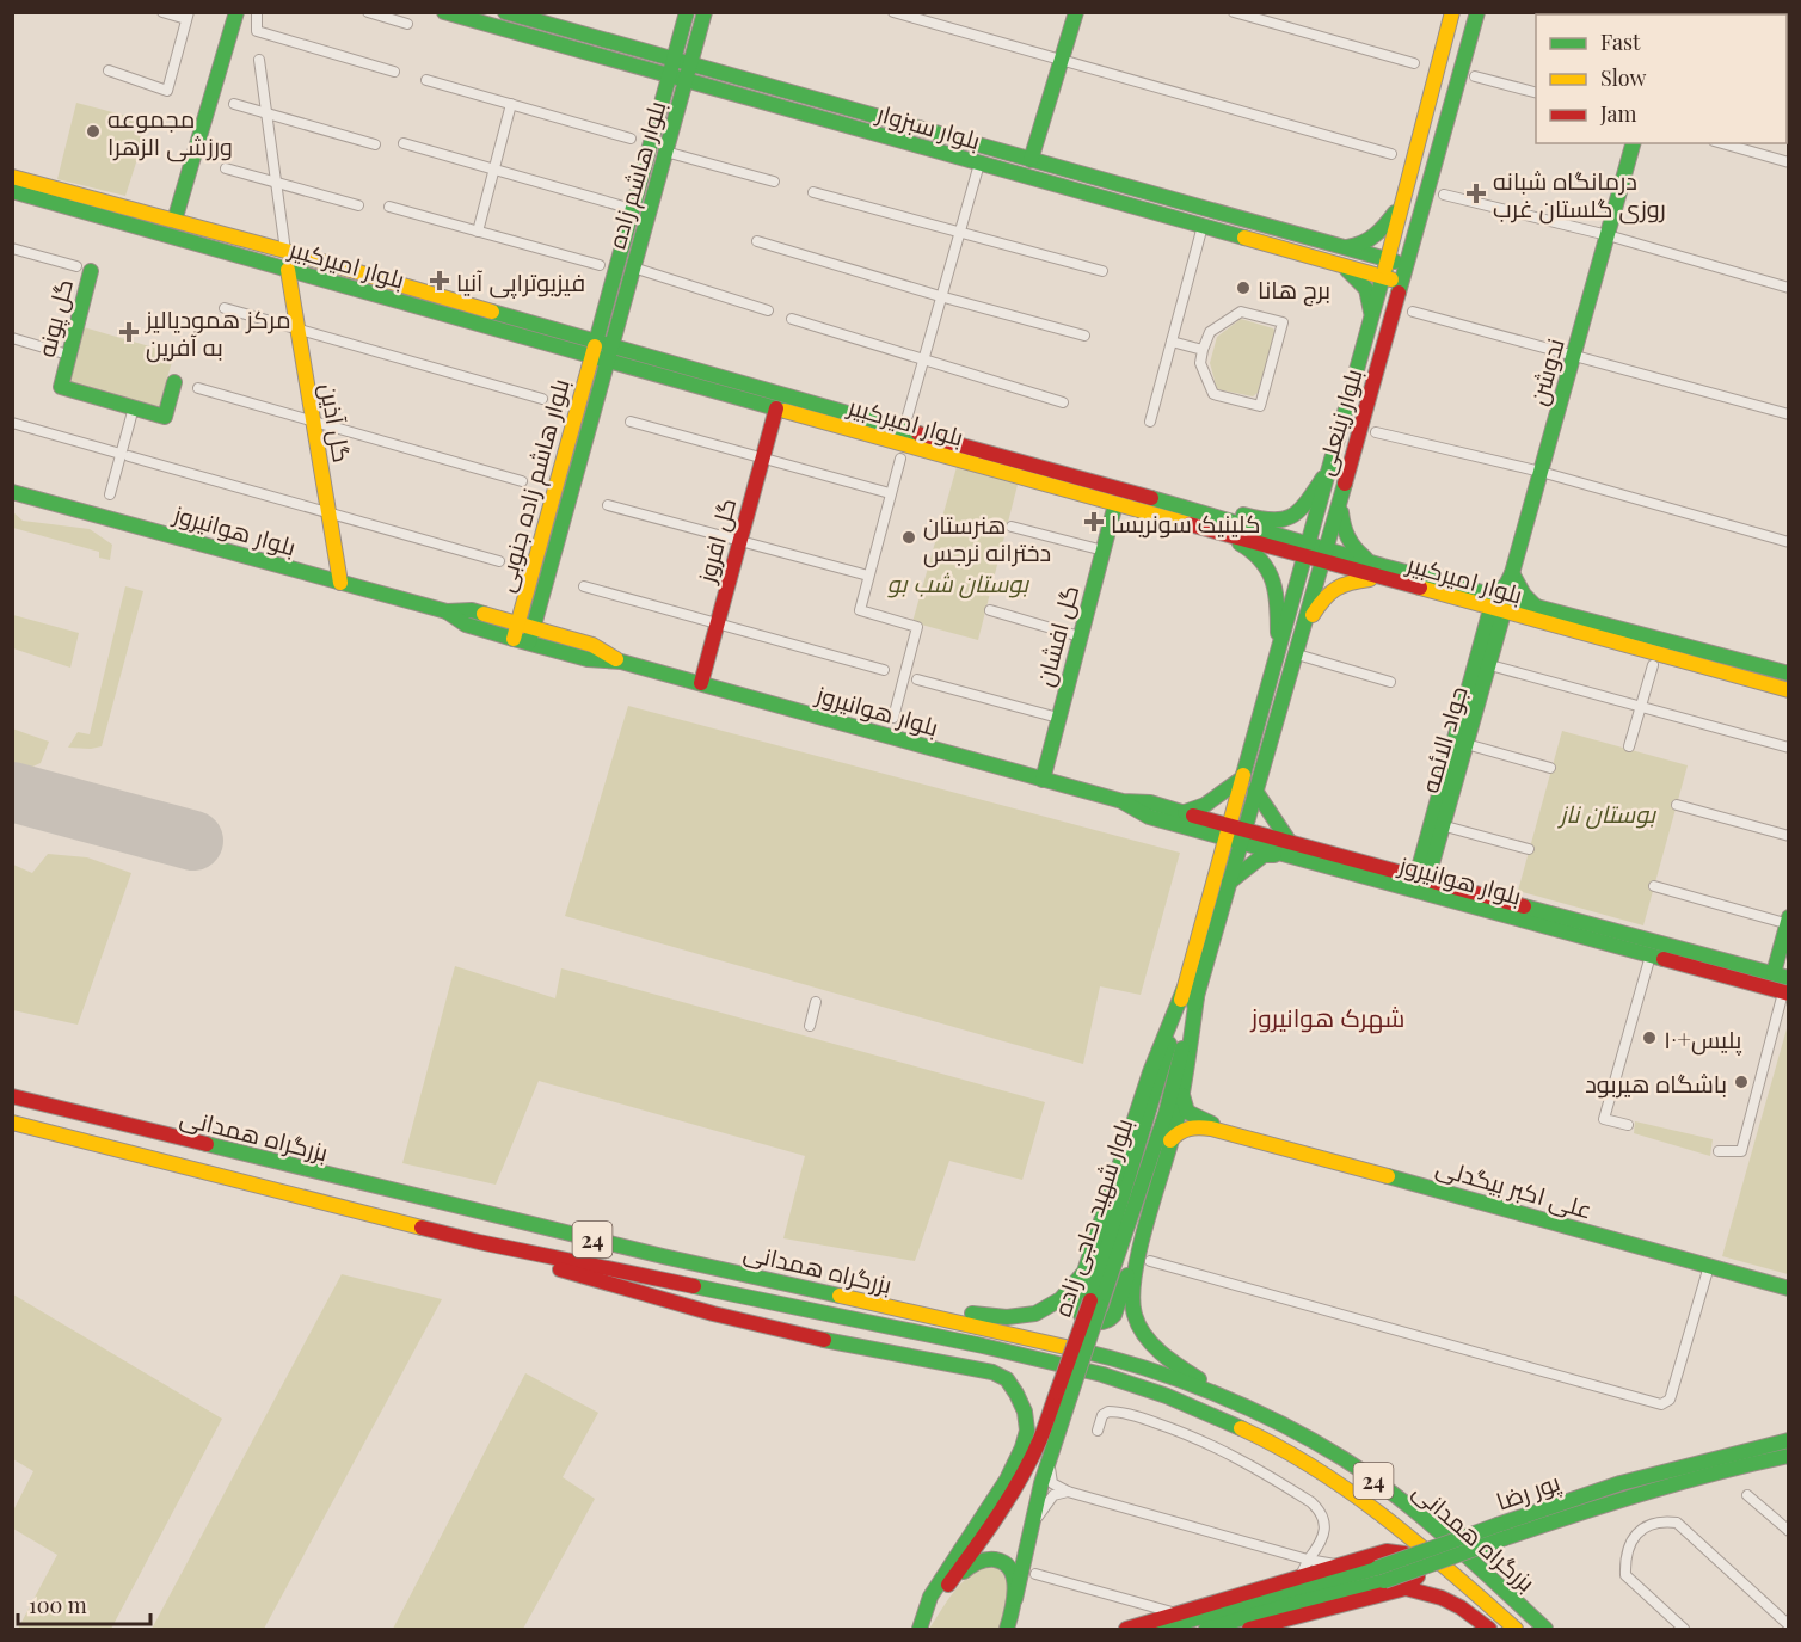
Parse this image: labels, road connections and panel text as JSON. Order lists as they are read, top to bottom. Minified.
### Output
{"streets":{"main road":["بلوار سبزوار","بلوار هاشم زاده","بلوار امیرکبیر","گل پونه","ندوشن","بلوار زینعلی","گل آذین","بلوار هاشم زاده جنوبی","بلوار هوانیروز","گل افروز","گل افشان","جواد الائمه","بزرگراه همدانی","علی اکبر بیگدلی","بلوار شهید حاجی زاده","24","پور رضا"]},"crossings":[["بلوار سبزوار","بلوار هاشم زاده"],["بلوار سبزوار","بلوار زینعلی"],["بلوار هاشم زاده","بلوار امیرکبیر"],["بلوار هاشم زاده","بلوار هاشم زاده جنوبی"],["بلوار امیرکبیر","بلوار زینعلی"],["بلوار امیرکبیر","گل آذین"],["بلوار امیرکبیر","بلوار هاشم زاده جنوبی"],["بلوار امیرکبیر","گل افروز"],["بلوار امیرکبیر","گل افشان"],["بلوار امیرکبیر","جواد الائمه"],["بلوار زینعلی","بلوار هوانیروز"],["بلوار زینعلی","بلوار شهید حاجی زاده"],["گل آذین","بلوار هوانیروز"],["بلوار هاشم زاده جنوبی","بلوار هوانیروز"],["بلوار هوانیروز","گل افروز"],["بلوار هوانیروز","گل افشان"],["بلوار هوانیروز","جواد الائمه"],["بلوار هوانیروز","بلوار شهید حاجی زاده"]],"districts":["شهرک هوانیروز"],"parks":["بوستان شب بو","بوستان ناز"],"places":{"other":["مجموعه ورزشی الزهرا","برج هانا","هنرستان دخترانه نرجس","پلیس+۱۰","باشگاه هیربود"],"health":["درمانگاه شبانه روزی گلستان غرب","فیزیوتراپی آنیا","مرکز همودیالیز به آفرین","کلینیک سونریسا"]},"legend":["Fast","Slow","Jam"],"scale_bar":"100 m"}
